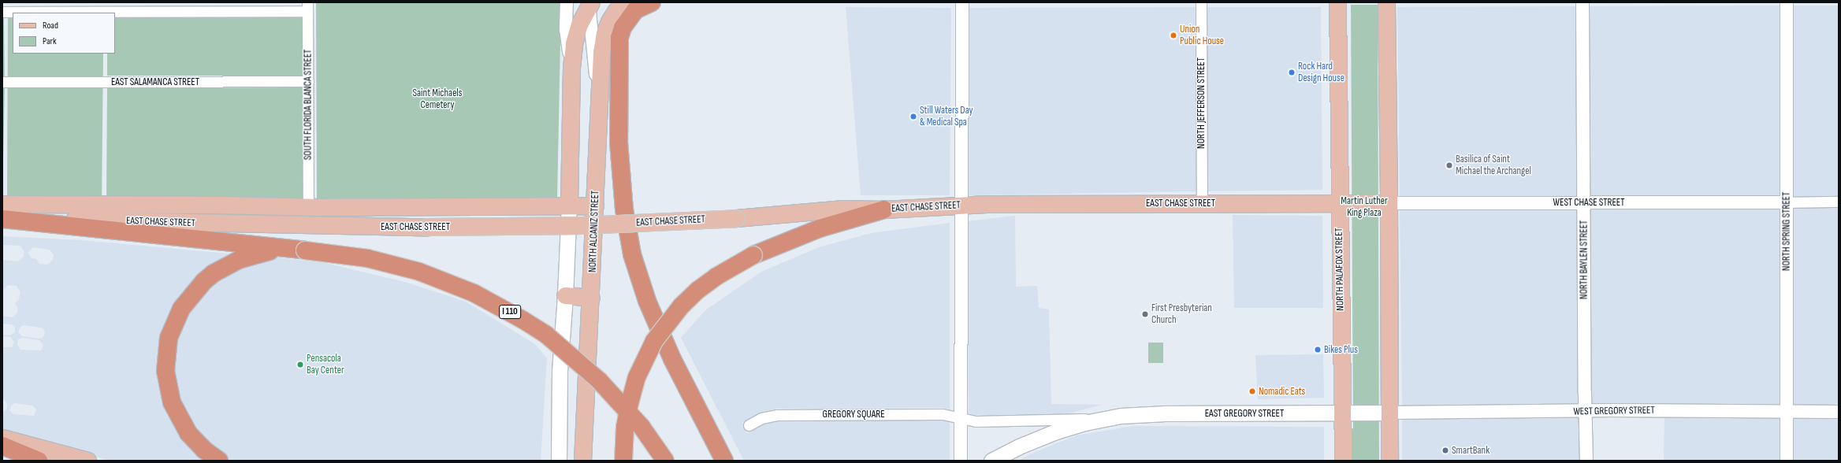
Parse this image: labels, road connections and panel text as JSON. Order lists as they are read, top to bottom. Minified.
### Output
{"streets":{"highway":["I 110"],"main road":["WEST CHASE STREET","EAST CHASE STREET","NORTH ALCANIZ STREET","NORTH PALAFOX STREET","EAST GREGORY STREET"],"street":["EAST SALAMANCA STREET","NORTH JEFFERSON STREET","SOUTH FLORIDA BLANCA STREET","NORTH SPRING STREET","NORTH BAYLEN STREET","WEST GREGORY STREET","GREGORY SQUARE"]},"crossings":[["EAST SALAMANCA STREET","SOUTH FLORIDA BLANCA STREET"],["NORTH JEFFERSON STREET","EAST CHASE STREET"],["SOUTH FLORIDA BLANCA STREET","EAST CHASE STREET"],["WEST CHASE STREET","EAST CHASE STREET"],["WEST CHASE STREET","NORTH SPRING STREET"],["WEST CHASE STREET","NORTH BAYLEN STREET"],["WEST CHASE STREET","NORTH PALAFOX STREET"],["EAST CHASE STREET","NORTH ALCANIZ STREET"],["EAST CHASE STREET","NORTH PALAFOX STREET"],["NORTH SPRING STREET","WEST GREGORY STREET"],["NORTH BAYLEN STREET","WEST GREGORY STREET"],["NORTH PALAFOX STREET","EAST GREGORY STREET"],["WEST GREGORY STREET","EAST GREGORY STREET"],["EAST GREGORY STREET","GREGORY SQUARE"]],"parks":["Saint Michaels Cemetery","Martin Luther King Plaza"],"places":["Union Public House","Rock Hard Design House","Still Waters Day & Medical Spa","Basilica of Saint Michael the Archangel","First Presbyterian Church","Bikes Plus","Pensacola Bay Center","Nomadic Eats","SmartBank"],"legend":["Road","Park"]}
